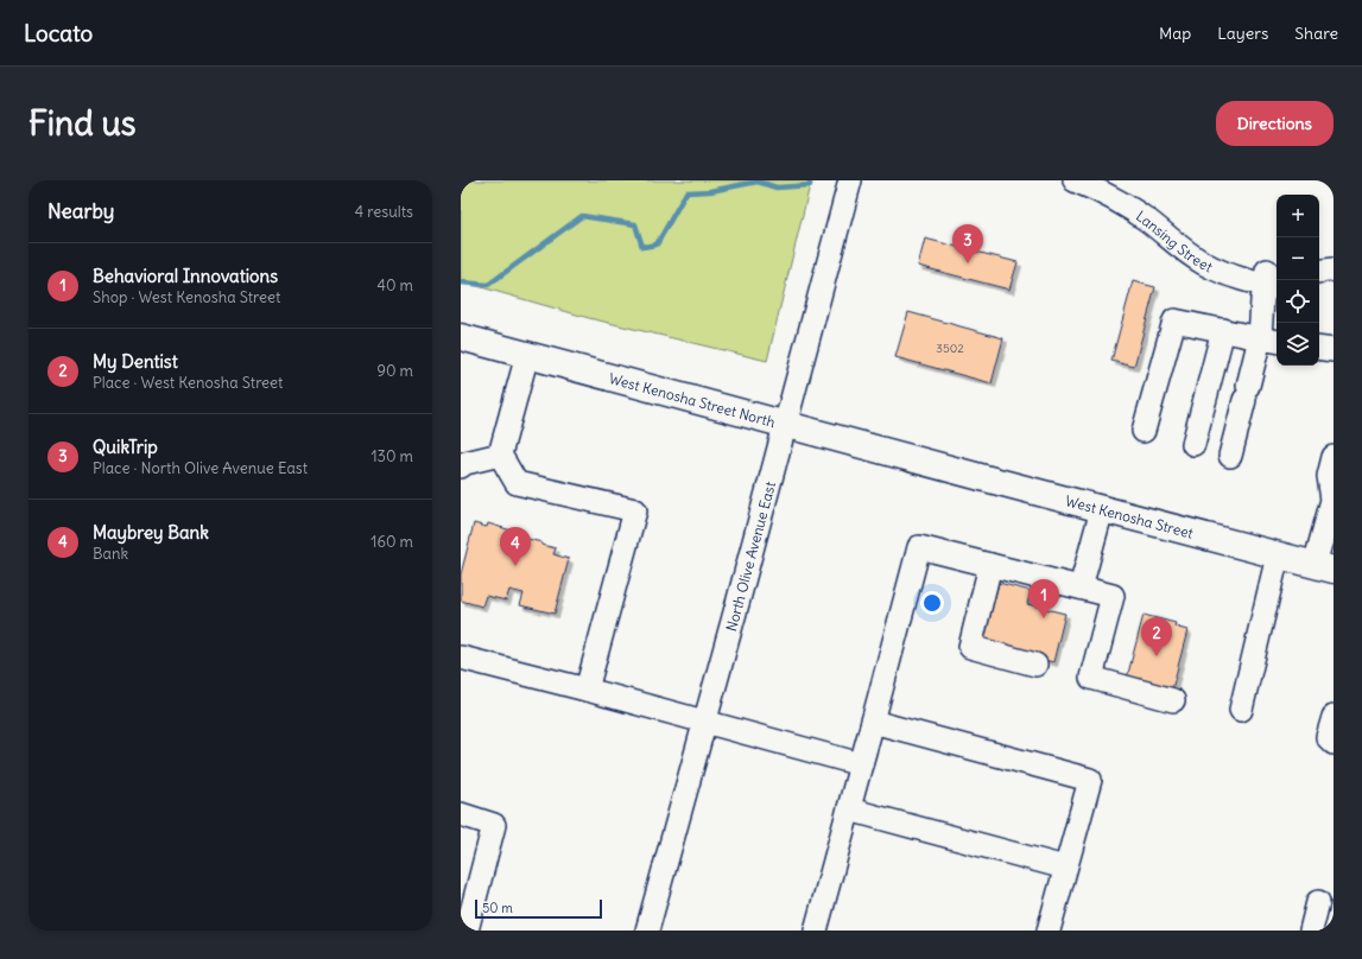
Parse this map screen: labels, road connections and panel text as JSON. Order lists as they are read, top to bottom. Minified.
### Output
{"streets":{"main road":["West Kenosha Street North","West Kenosha Street"],"street":["Lansing Street","North Olive Avenue East"]},"crossings":[["West Kenosha Street North","West Kenosha Street"],["West Kenosha Street North","North Olive Avenue East"]],"house_numbers":["3502"],"scale_bar":"50 m","page":{"header":"Locato","nav":["Map","Layers","Share"],"buttons":"Directions","title":"Find us","heading":["Nearby","4 results"],"map_buttons":["+","−"],"pins":["3","4","1","2"],"list":[{"mark":"1","name":"Behavioral Innovations","note":"Shop · West Kenosha Street","value":"40 m"},{"mark":"2","name":"My Dentist","note":"Place · West Kenosha Street","value":"90 m"},{"mark":"3","name":"QuikTrip","note":"Place · North Olive Avenue East","value":"130 m"},{"mark":"4","name":"Maybrey Bank","note":"Bank","value":"160 m"}],"scale":"50 m"}}
